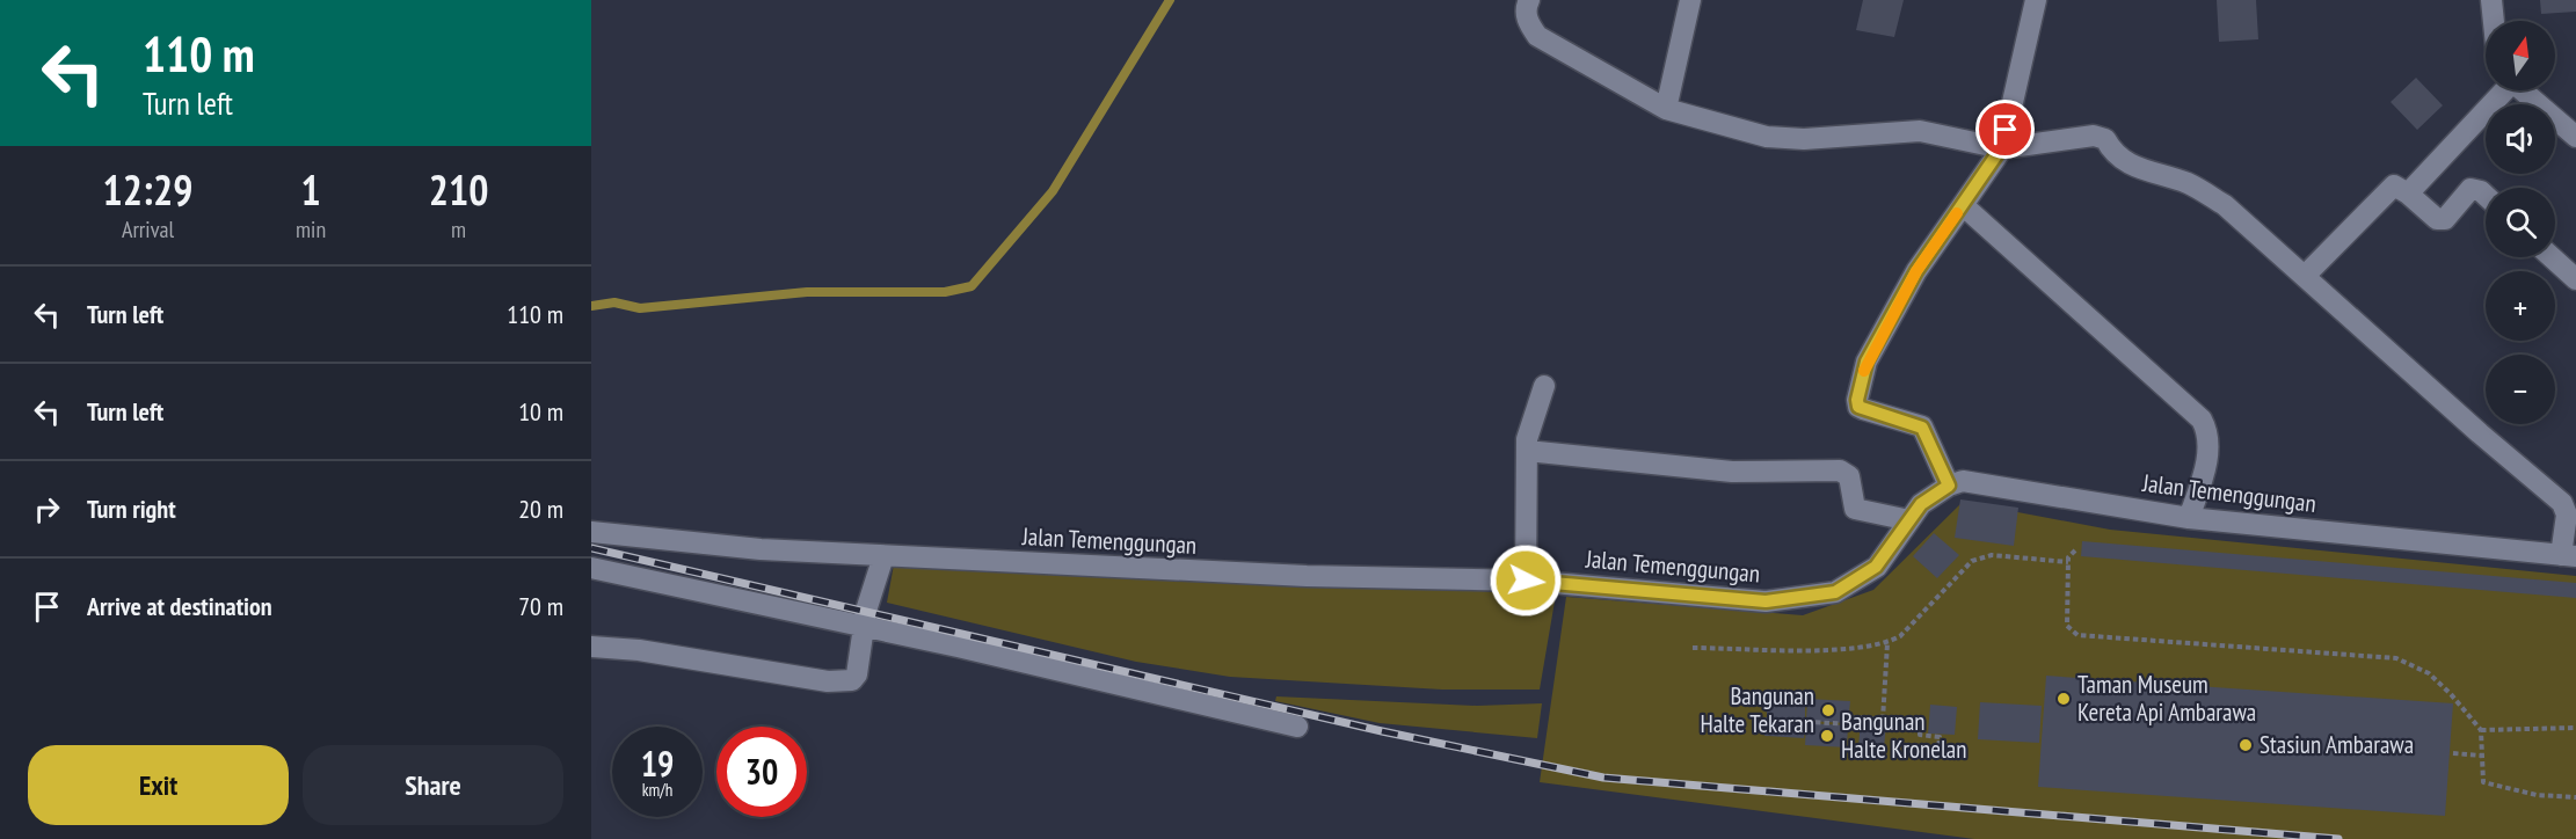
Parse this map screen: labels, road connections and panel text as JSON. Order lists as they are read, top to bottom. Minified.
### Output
{"streets":{"street":["Jalan Temenggungan"]},"places":["Taman Museum Kereta Api Ambarawa","Bangunan Halte Tekaran","Bangunan Halte Kronelan","Stasiun Ambarawa"],"north":"top","page":{"turn":["110 m","Turn left"],"map_buttons":["+","−"],"eta":["12:29","Arrival","1","min","210","m"],"list":[{"name":"Turn left","value":"110 m"},{"name":"Turn left","value":"10 m"},{"name":"Turn right","value":"20 m"},{"name":"Arrive at destination","value":"70 m"}],"speed":"19 km/h","limit":"30","buttons":["Exit","Share"]}}
